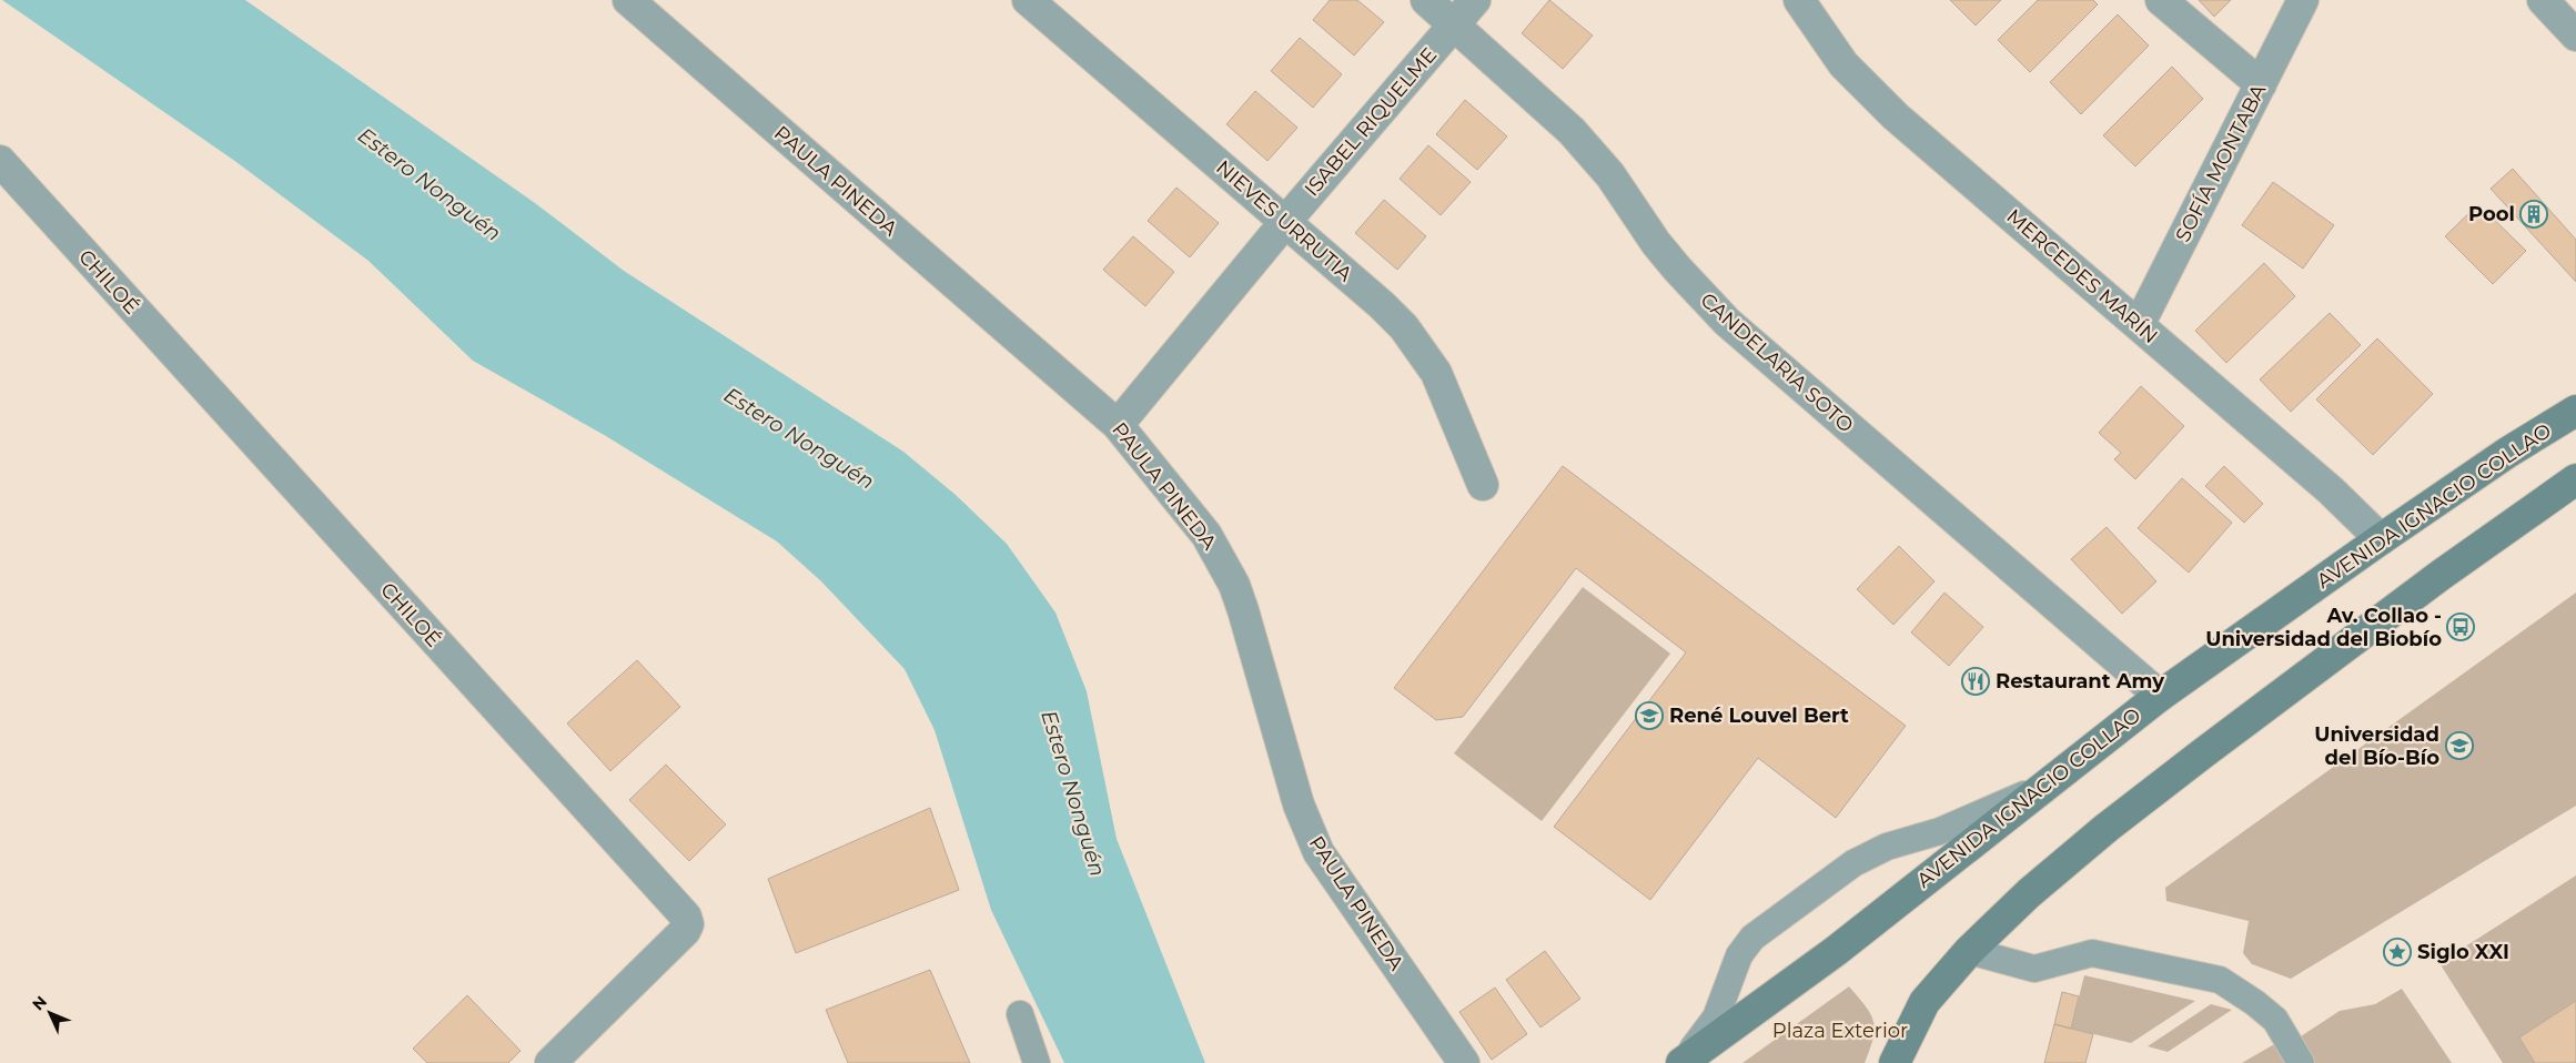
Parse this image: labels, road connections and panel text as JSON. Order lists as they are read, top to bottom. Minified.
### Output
{"streets":{"main road":["AVENIDA IGNACIO COLLAO"],"street":["ISABEL RIQUELME","SOFÍA MONTABA","PAULA PINEDA","NIEVES URRUTIA","MERCEDES MARÍN","CHILOÉ","CANDELARIA SOTO"]},"crossings":[["ISABEL RIQUELME","PAULA PINEDA"],["ISABEL RIQUELME","NIEVES URRUTIA"],["ISABEL RIQUELME","CANDELARIA SOTO"],["SOFÍA MONTABA","MERCEDES MARÍN"],["MERCEDES MARÍN","AVENIDA IGNACIO COLLAO"],["CANDELARIA SOTO","AVENIDA IGNACIO COLLAO"]],"water":["Estero Nonguén"],"parks":["Plaza Exterior"],"places":{"building":["Pool"],"bus stop":["Av. Collao - Universidad del Biobío"],"restaurant":["Restaurant Amy"],"school or university":["René Louvel Bert","Universidad del Bío-Bío"],"place":["Siglo XXI"]},"north":"top left"}
